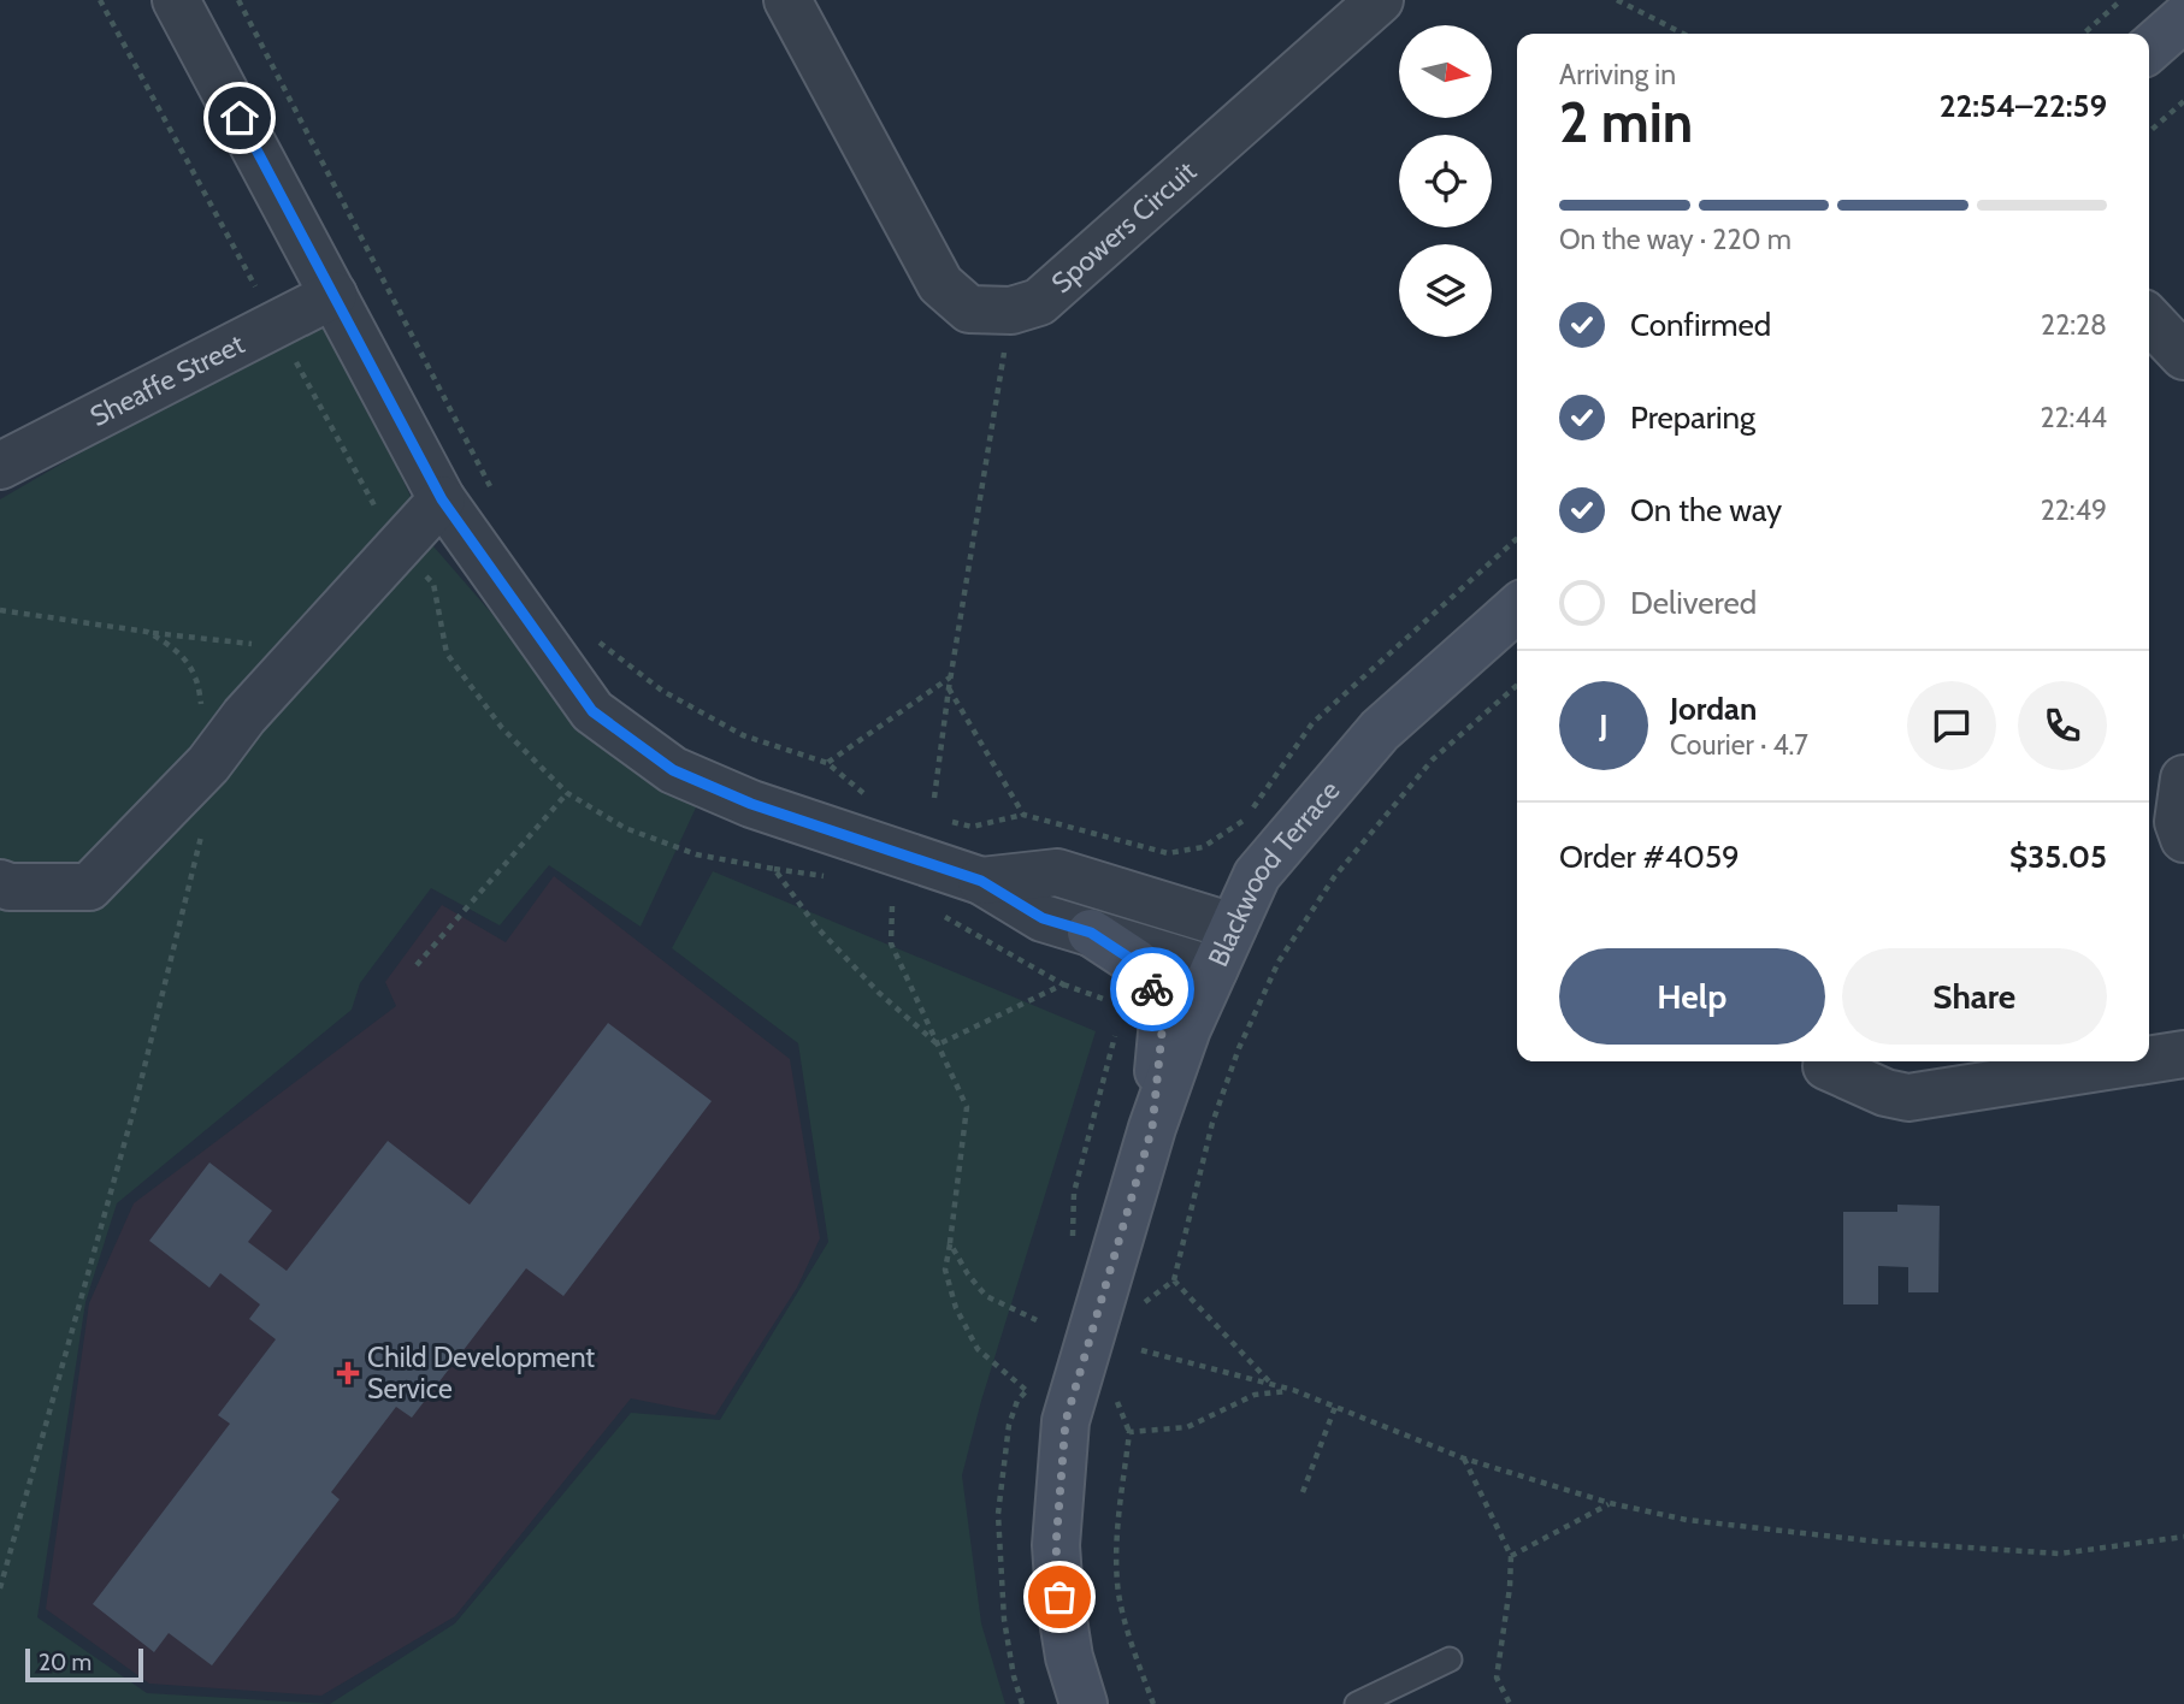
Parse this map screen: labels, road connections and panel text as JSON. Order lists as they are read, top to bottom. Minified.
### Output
{"streets":{"street":["Spowers Circuit","Sheaffe Street","Blackwood Terrace"]},"places":{"health":["Child Development Service"]},"scale_bar":"20 m","north":"right","page":{"heading":["2 min","Arriving in","22:54–22:59"],"panel":["Jordan","Courier · 4.7","Order #4059","$35.05"],"bar":"On the way · 220 m","list":[["Confirmed","22:28"],["Preparing","22:44"],["On the way","22:49"],"Delivered"],"round":"J","buttons":["Help","Share"],"scale":"20 m"}}
